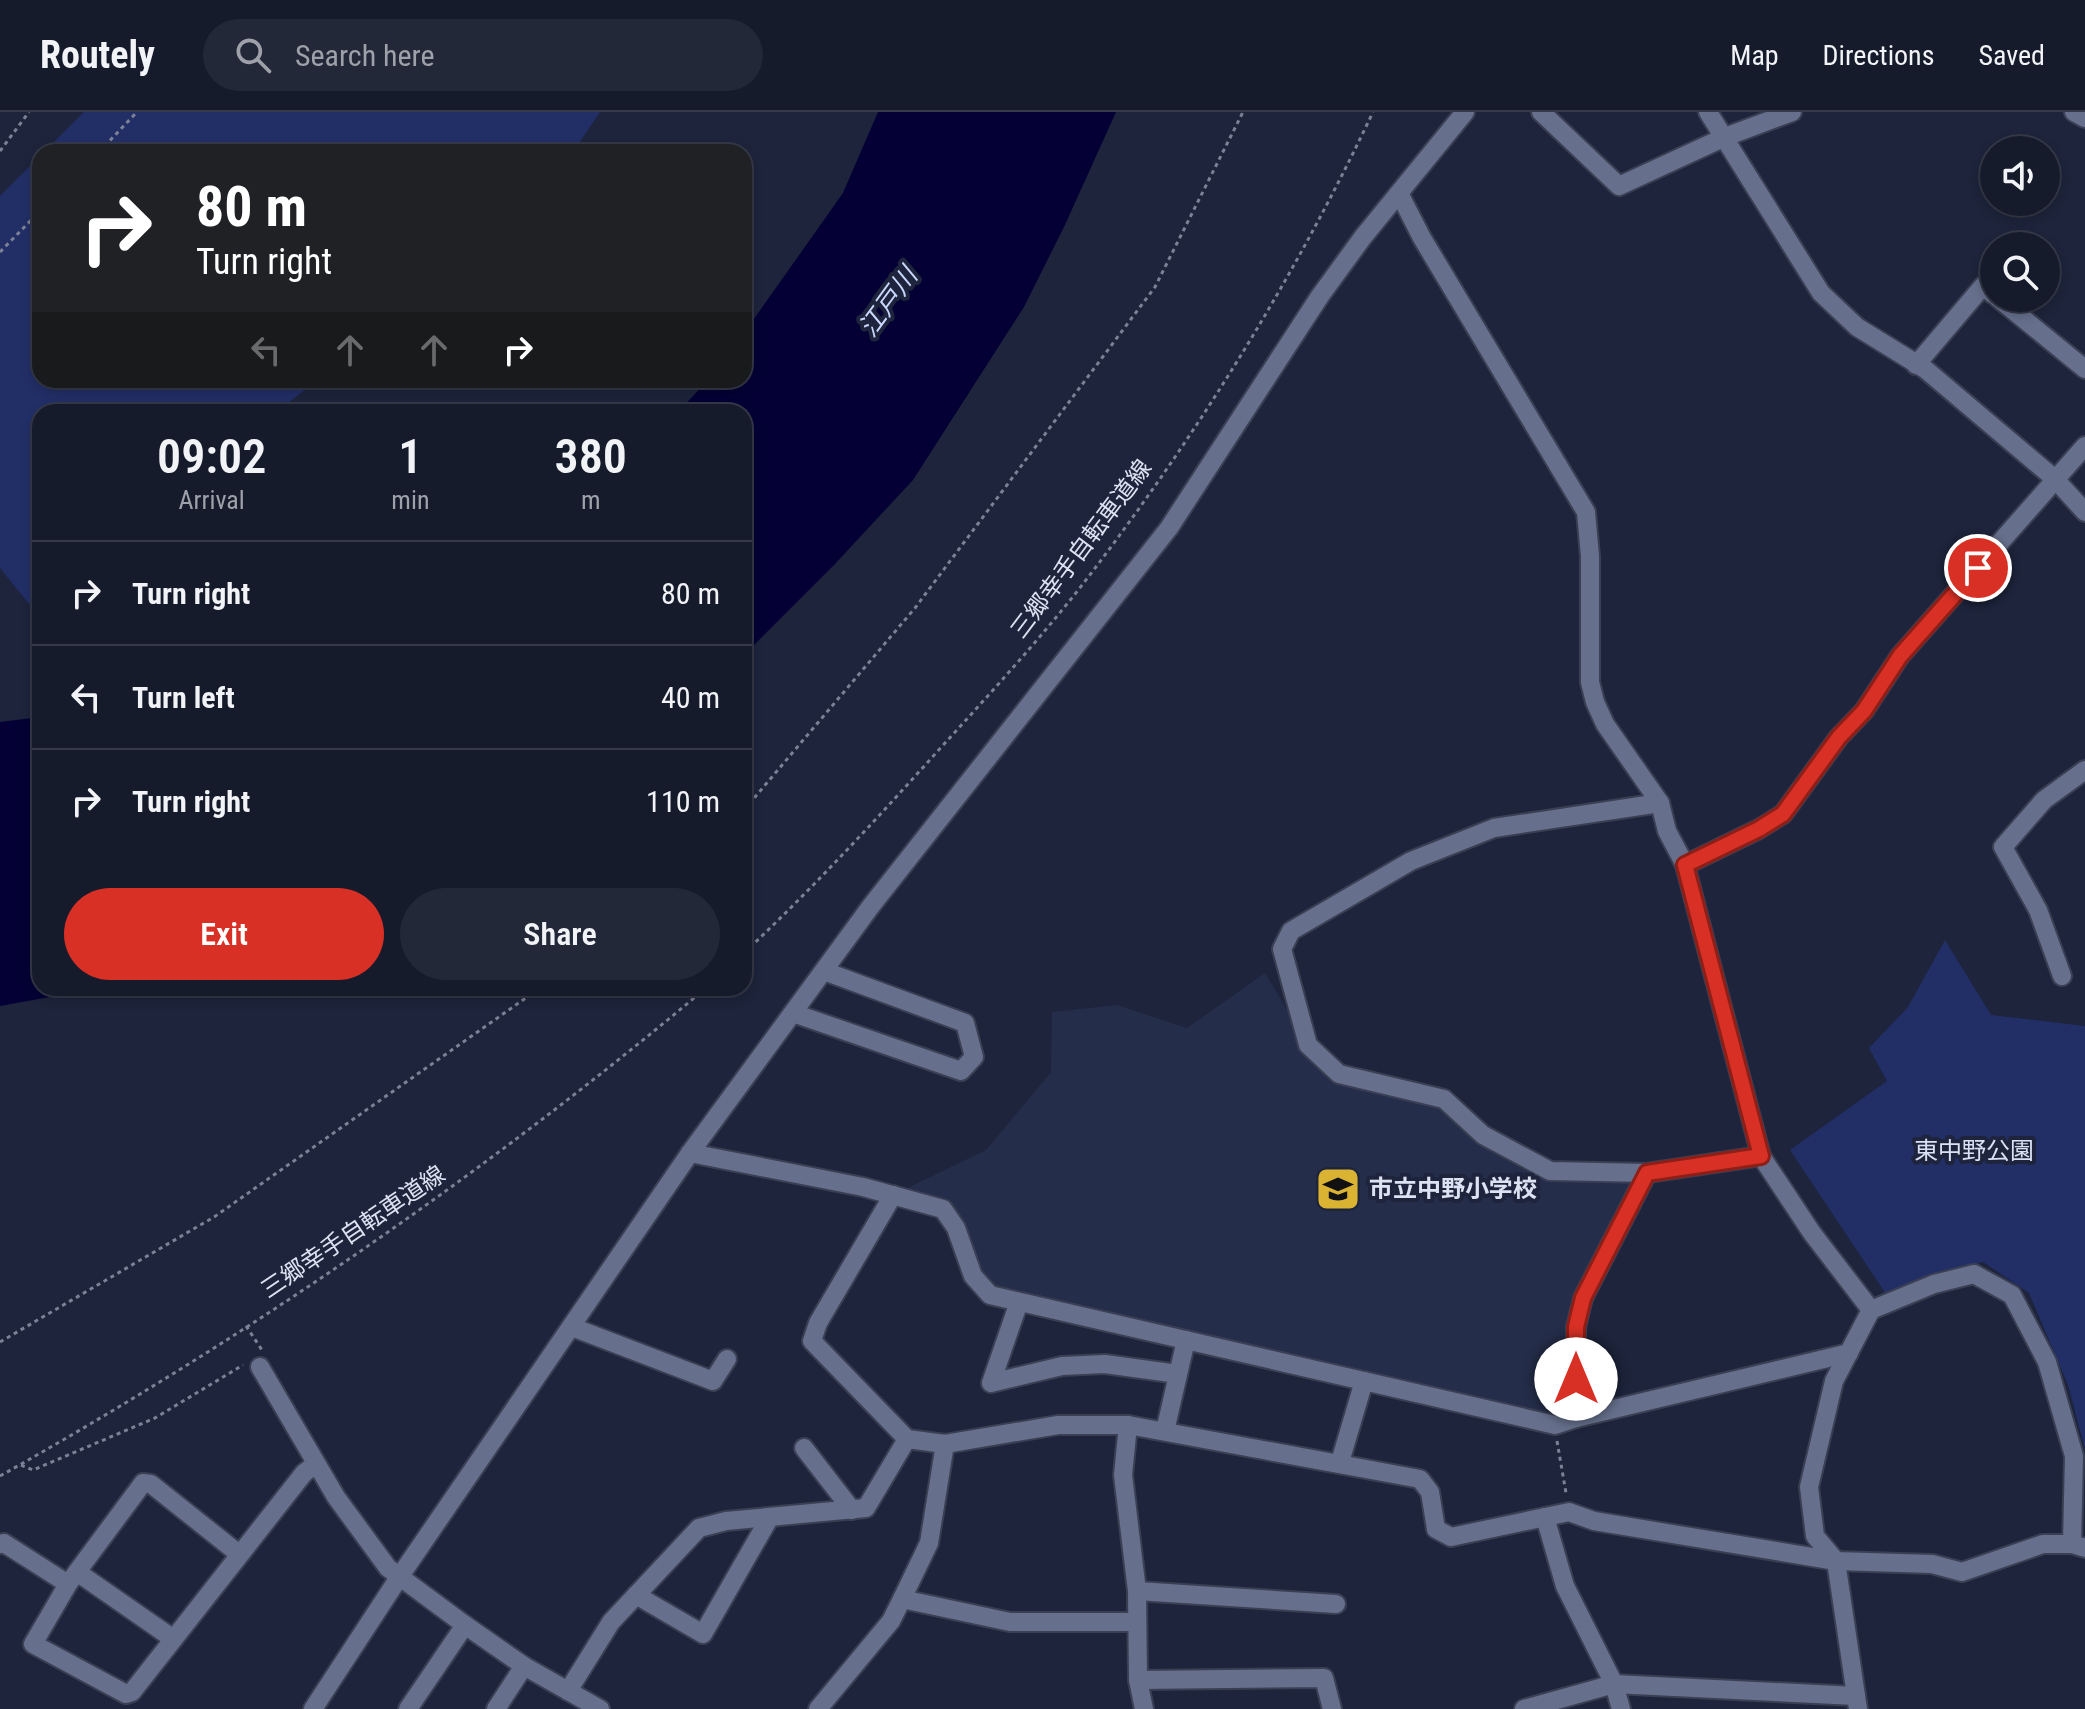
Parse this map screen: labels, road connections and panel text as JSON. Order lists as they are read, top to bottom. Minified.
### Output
{"streets":{"path":["三郷幸手自転車道線"]},"water":["江戸川"],"parks":["東中野公園"],"places":{"school or university":["市立中野小学校"]},"page":{"header":"Routely","search":"Search here","nav":["Map","Directions","Saved"],"turn":["80 m","Turn right"],"eta":["09:02","Arrival","1","min","380","m"],"list":[{"name":"Turn right","value":"80 m"},{"name":"Turn left","value":"40 m"},{"name":"Turn right","value":"110 m"}],"buttons":["Exit","Share"]}}
